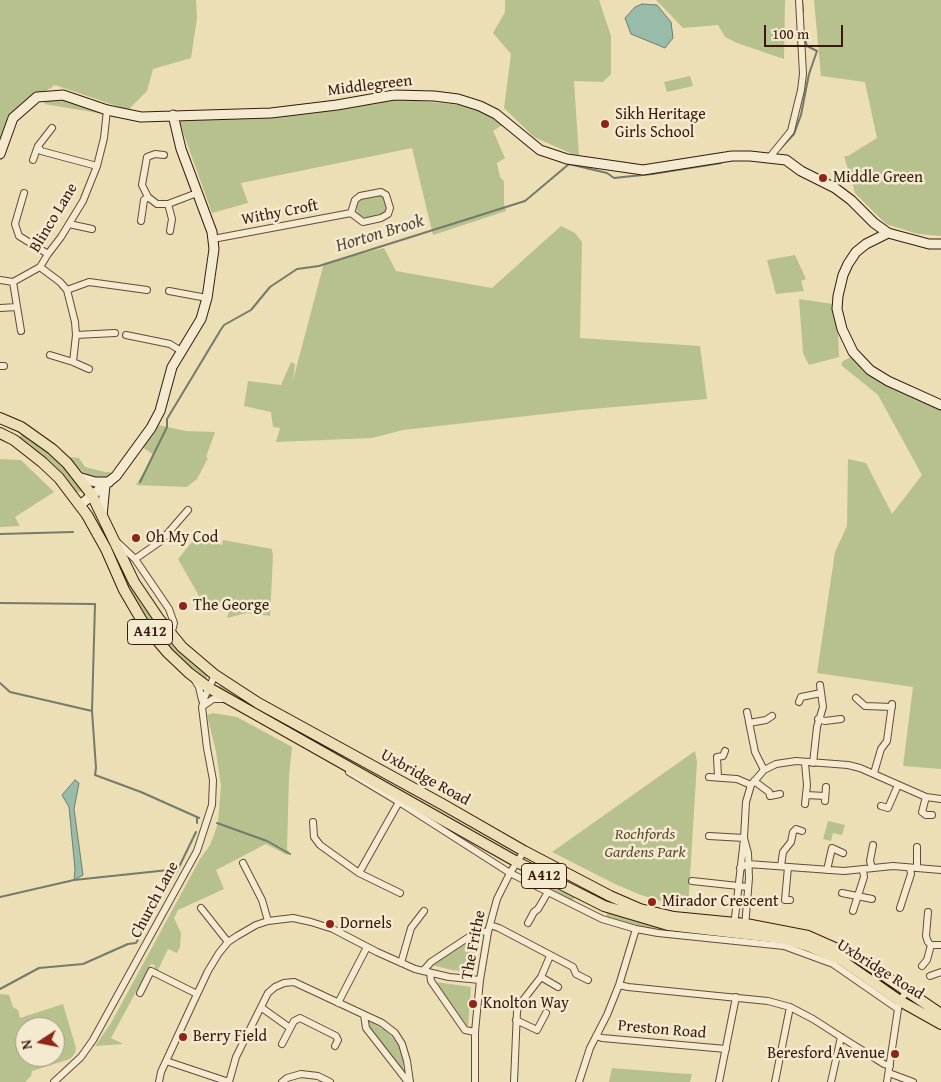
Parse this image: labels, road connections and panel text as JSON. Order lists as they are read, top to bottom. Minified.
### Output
{"streets":{"main road":["A412","Uxbridge Road"],"street":["Middlegreen","Withy Croft","Blinco Lane","Church Lane","The Frithe","Preston Road"]},"crossings":[["Middlegreen","Blinco Lane"],["Uxbridge Road","Church Lane"],["Uxbridge Road","The Frithe"]],"water":["Horton Brook"],"parks":["Rochfords Gardens Park"],"places":["Sikh Heritage Girls School","Middle Green","Oh My Cod","The George","Mirador Crescent","Dornels","Knolton Way","Berry Field","Beresford Avenue"],"scale_bar":"100 m","north":"left"}
